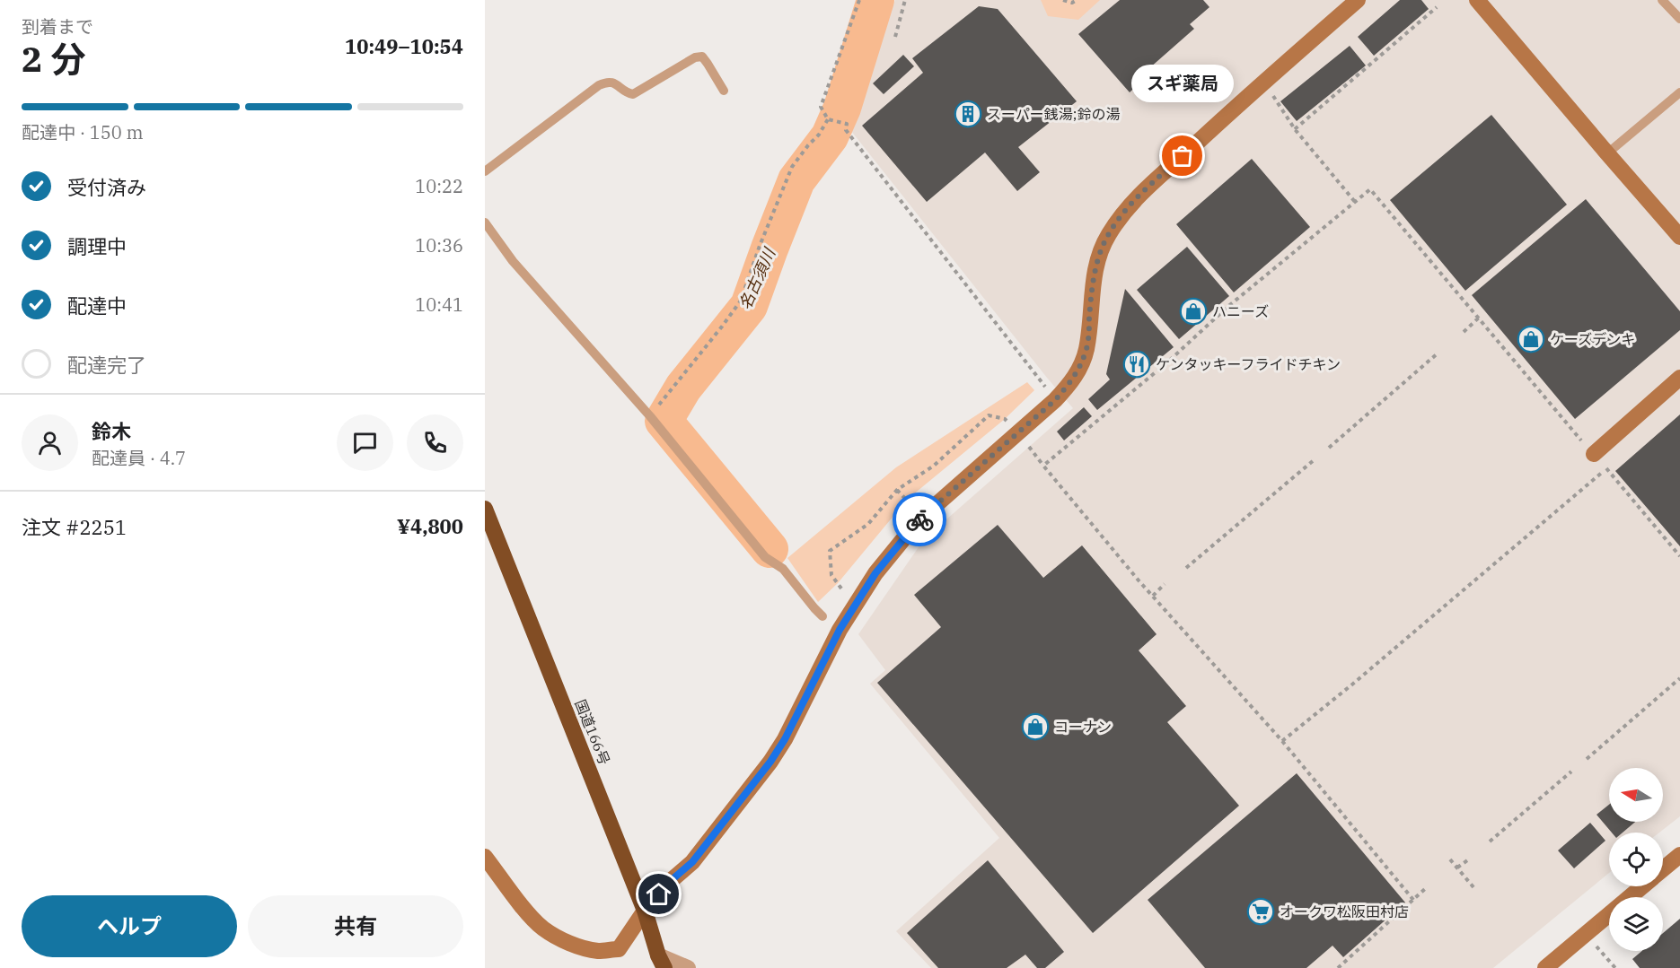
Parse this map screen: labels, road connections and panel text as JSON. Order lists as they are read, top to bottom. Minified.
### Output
{"streets":{"highway":["国道166号"]},"water":["名古須川"],"places":{"building":["スーパー銭湯;鈴の湯"],"other":["スギ薬局"],"shop":["ハニーズ","ケーズデンキ","コーナン"],"restaurant":["ケンタッキーフライドチキン"],"supermarket":["オークワ松阪田村店"]},"north":"left","page":{"heading":["2 分","到着まで","10:49–10:54"],"panel":["鈴木","配達員 · 4.7","注文 #2251","¥4,800"],"bubble":"スギ薬局","bar":"配達中 · 150 m","list":[["受付済み","10:22"],["調理中","10:36"],["配達中","10:41"],"配達完了"],"buttons":["ヘルプ","共有"]}}
